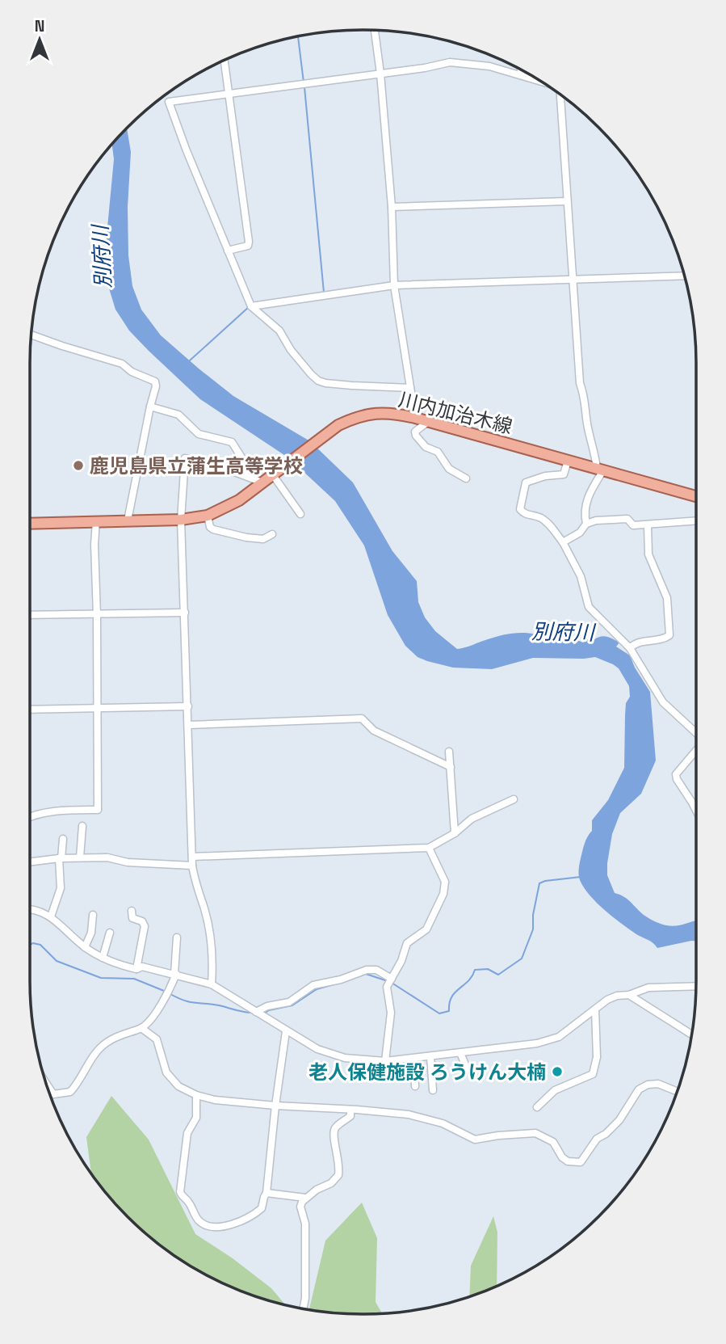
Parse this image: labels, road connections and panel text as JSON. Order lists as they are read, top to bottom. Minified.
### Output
{"streets":{"main road":["川内加治木線"]},"water":["別府川"],"places":["鹿児島県立蒲生高等学校","老人保健施設 ろうけん大楠"],"north":"top"}
